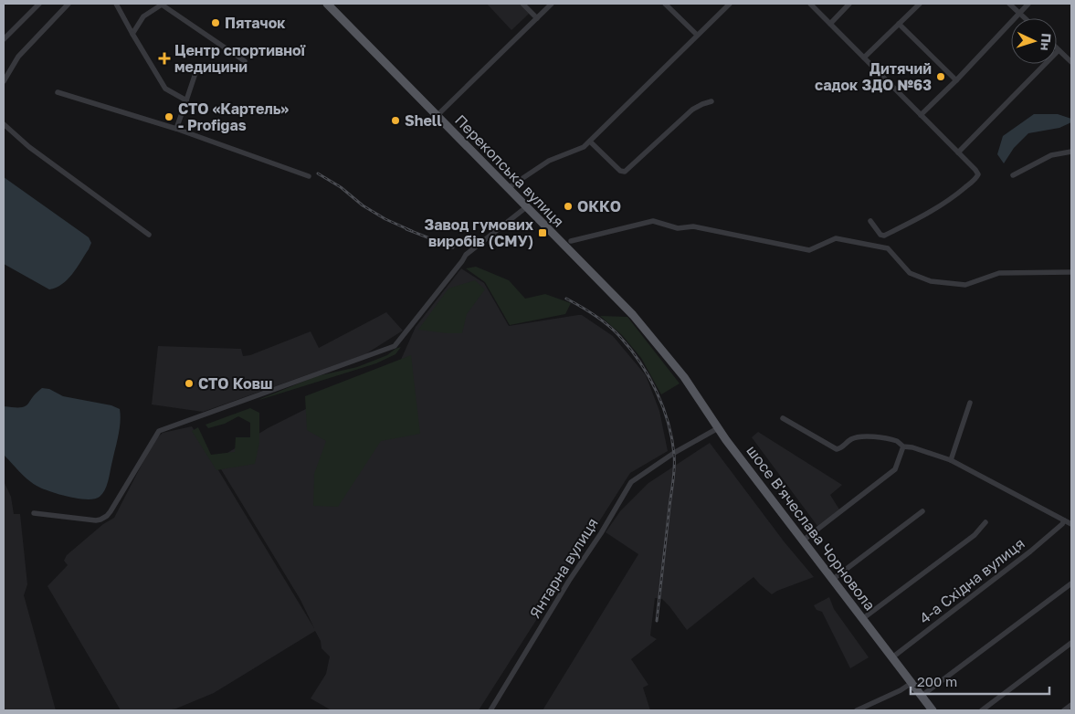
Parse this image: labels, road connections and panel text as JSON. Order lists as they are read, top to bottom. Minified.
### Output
{"streets":{"main road":["Перекопська вулиця","шосе В'ячеслава Чорновола"],"street":["Янтарна вулиця","4-а Східна вулиця"]},"crossings":[["Перекопська вулиця","шосе В'ячеслава Чорновола"],["шосе В'ячеслава Чорновола","Янтарна вулиця"],["шосе В'ячеслава Чорновола","4-а Східна вулиця"]],"places":{"other":["Пятачок","Дитячий садок ЗДО №63","СТО «Картель» - Profigas","Shell","ОККО","СТО Ковш"],"health":["Центр спортивної медицини"],"transit":["Завод гумових виробів (СМУ)"]},"scale_bar":"200 m","north":"right"}
